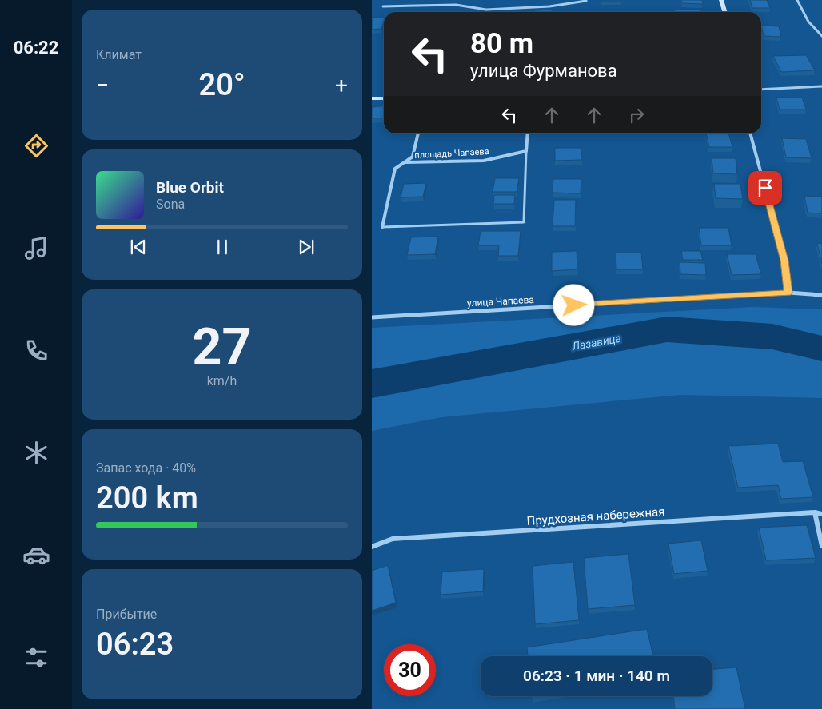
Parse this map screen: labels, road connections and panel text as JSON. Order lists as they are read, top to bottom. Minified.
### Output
{"streets":{"street":["площадь Чапаева","улица Чапаева","Прудхозная набережная"]},"water":["Лазавица"],"page":{"tabs":"06:22","tile":["Климат",["27","km/h"],["Запас хода · 40%","200 km"],["Прибытие","06:23"]],"turn":["80 m","улица Фурманова"],"heat":["−","20°","+"],"song":["Blue Orbit","Sona"],"limit":"30","trip":"06:23 · 1 мин · 140 m"}}
